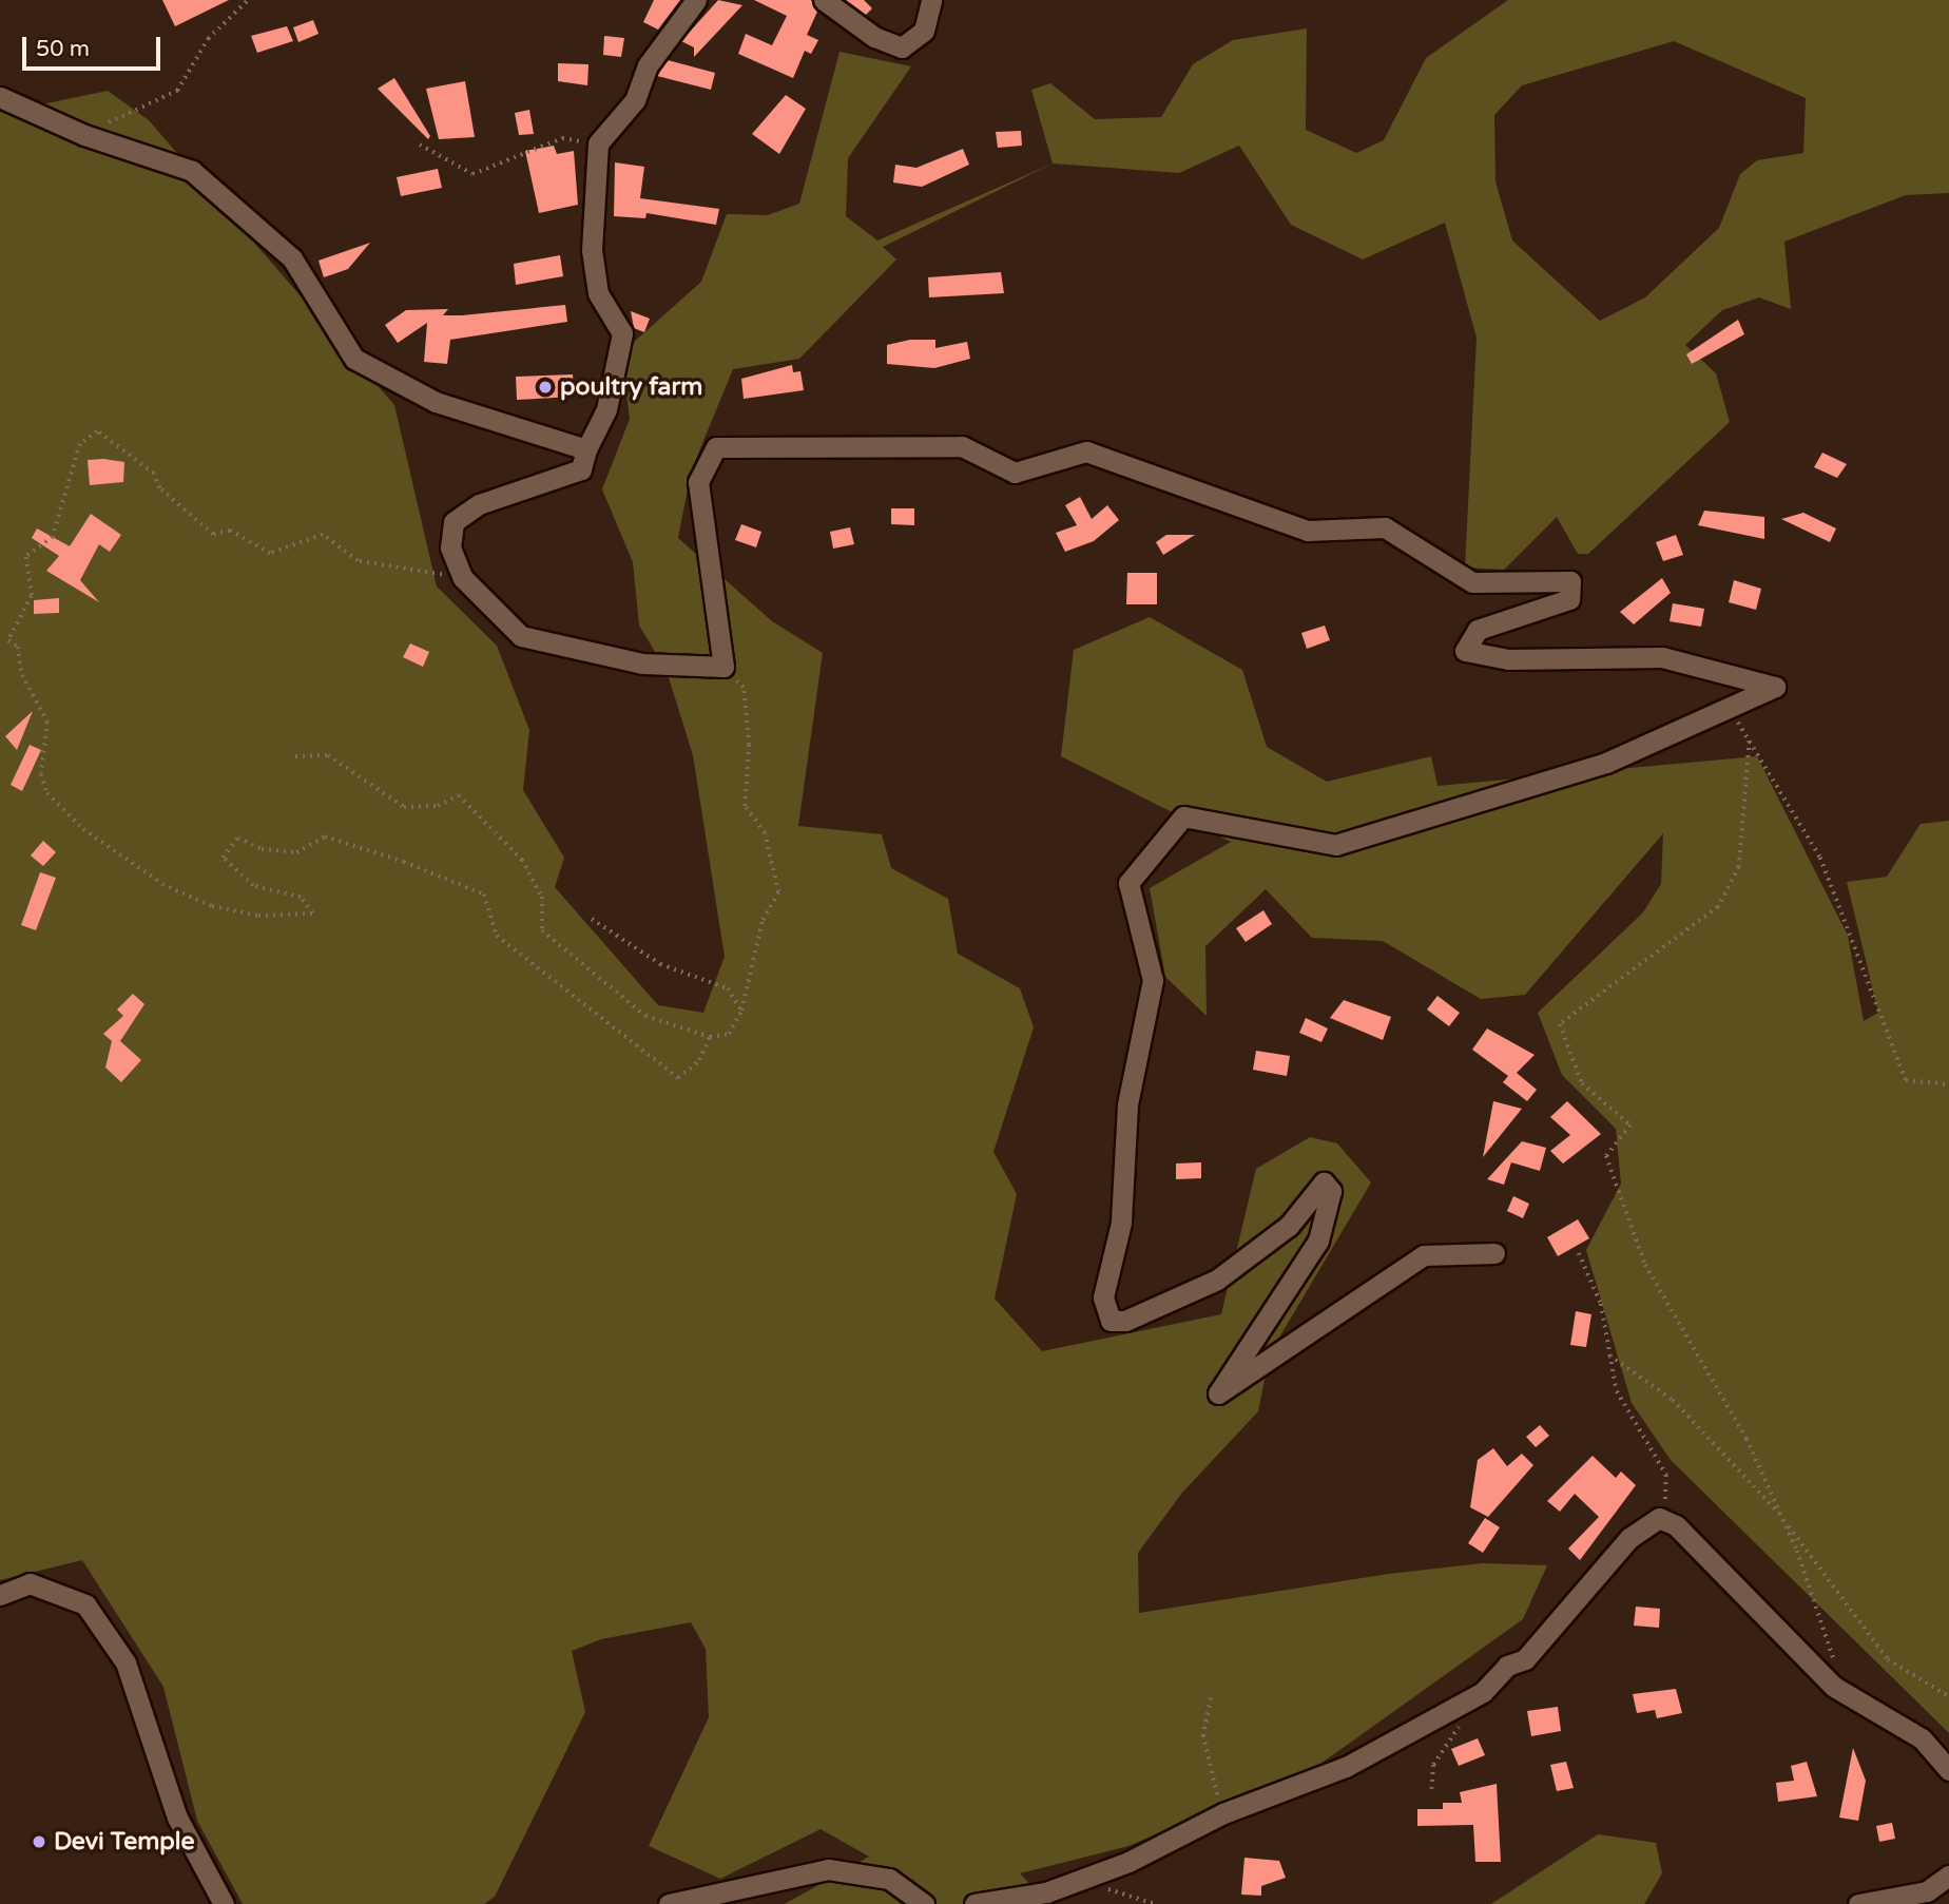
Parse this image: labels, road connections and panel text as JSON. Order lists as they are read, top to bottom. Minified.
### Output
{"places":["poultry farm","Devi Temple"],"scale_bar":"50 m"}
